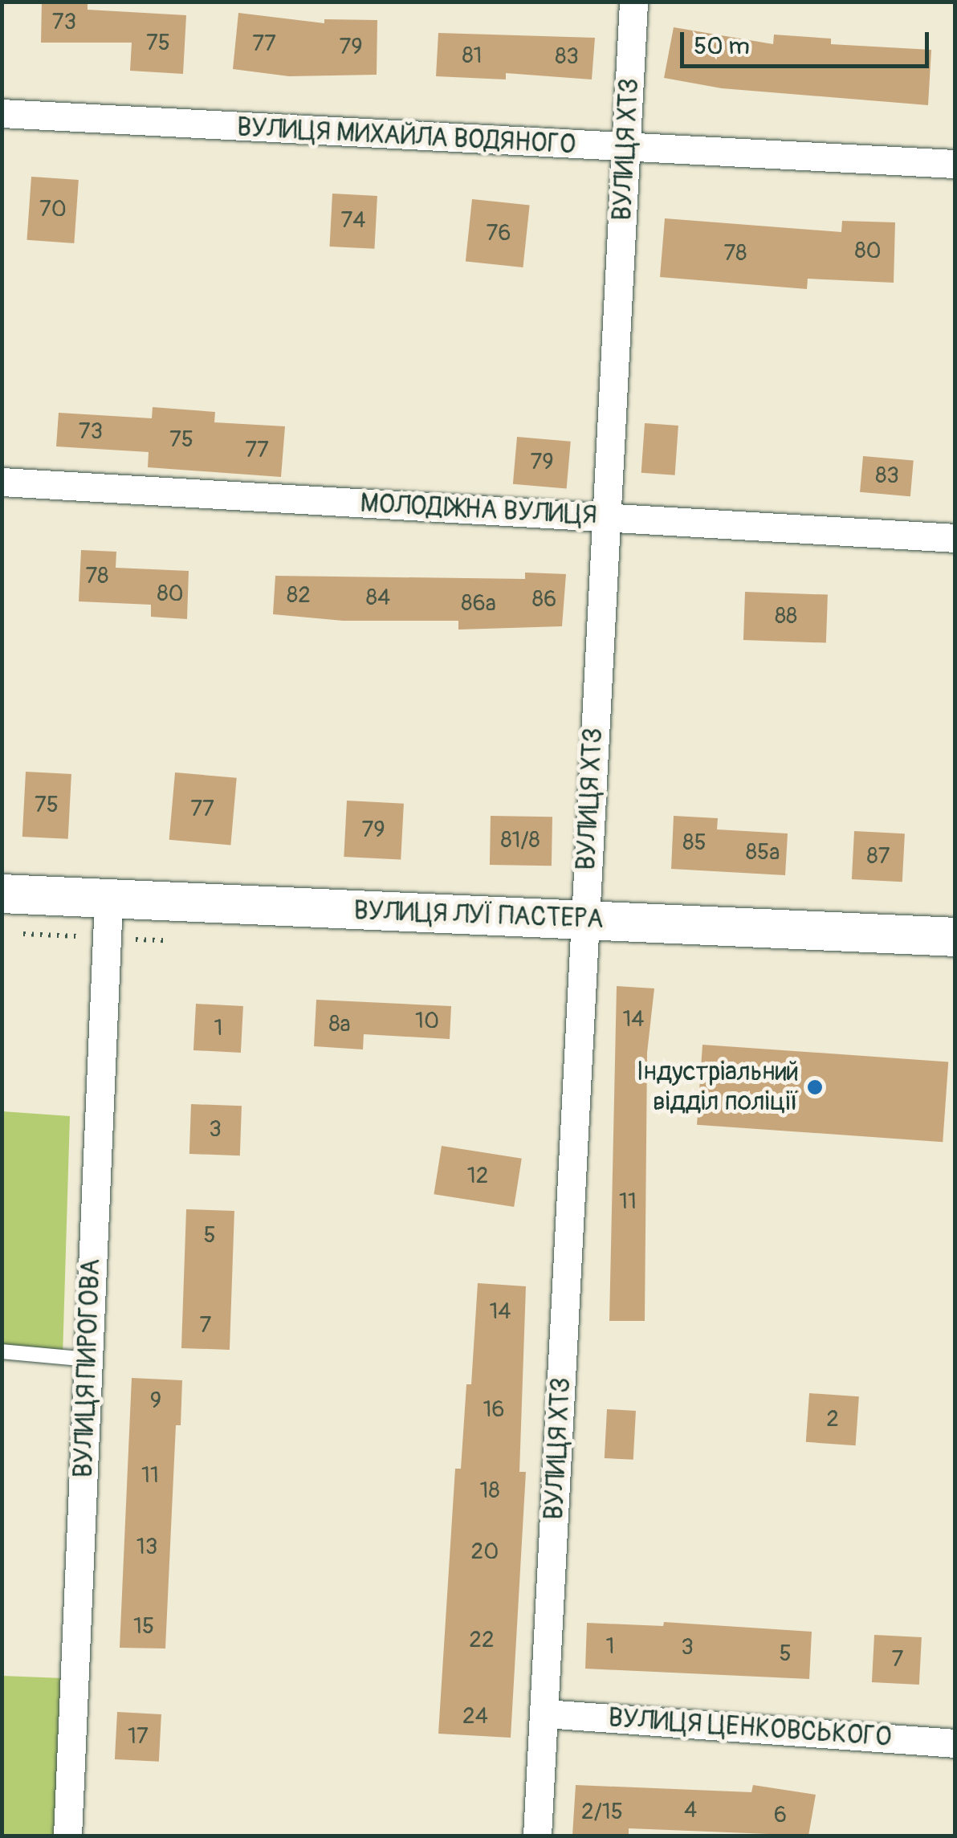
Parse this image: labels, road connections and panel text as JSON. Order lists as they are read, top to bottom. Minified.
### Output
{"streets":{"street":["ВУЛИЦЯ МИХАЙЛА ВОДЯНОГО","ВУЛИЦЯ ХТЗ","МОЛОДІЖНА ВУЛИЦЯ","ВУЛИЦЯ ЛУЇ ПАСТЕРА","ВУЛИЦЯ ПИРОГОВА","ВУЛИЦЯ ЦЕНКОВСЬКОГО"]},"crossings":[["ВУЛИЦЯ МИХАЙЛА ВОДЯНОГО","ВУЛИЦЯ ХТЗ"],["ВУЛИЦЯ ХТЗ","МОЛОДІЖНА ВУЛИЦЯ"],["ВУЛИЦЯ ХТЗ","ВУЛИЦЯ ЛУЇ ПАСТЕРА"],["ВУЛИЦЯ ХТЗ","ВУЛИЦЯ ЦЕНКОВСЬКОГО"],["ВУЛИЦЯ ЛУЇ ПАСТЕРА","ВУЛИЦЯ ПИРОГОВА"]],"places":["Індустріальний відділ поліції"],"house_numbers":["73","75","77","79","81","83","70","74","76","80","78","73","75","77","79","83","78","80","82","84","86","86а","88","75","77","79","81/8","85","85а","87","14","10","8а","1","3","12","11","5","14","7","9","16","2","11","18","13","20","15","22","1","3","5","7","24","17","4","2/15","6"],"scale_bar":"50 m"}
